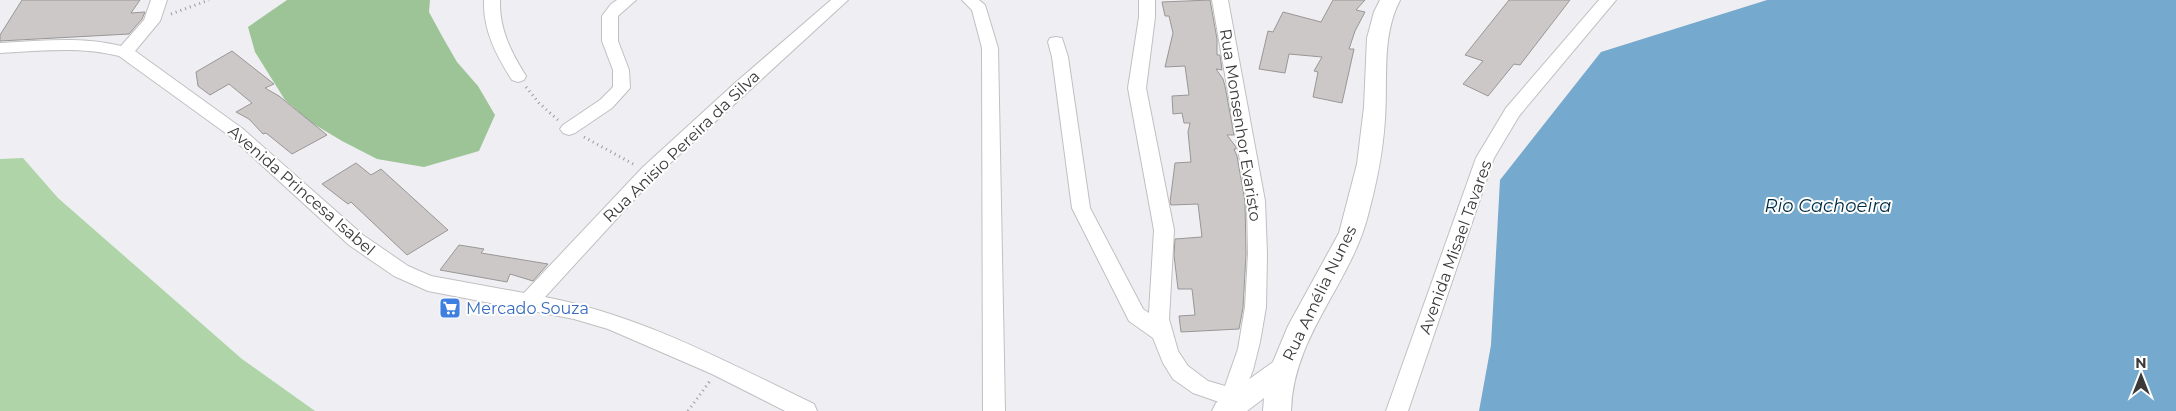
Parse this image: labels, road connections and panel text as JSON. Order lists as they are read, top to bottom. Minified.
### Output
{"streets":{"main road":["Rua Amélia Nunes"],"street":["Rua Monsenhor Evaristo","Rua Anisio Pereira da Silva","Avenida Princesa Isabel","Avenida Misael Tavares"]},"crossings":[["Rua Anisio Pereira da Silva","Avenida Princesa Isabel"]],"water":["Rio Cachoeira"],"places":{"supermarket":["Mercado Souza"]},"north":"top"}
